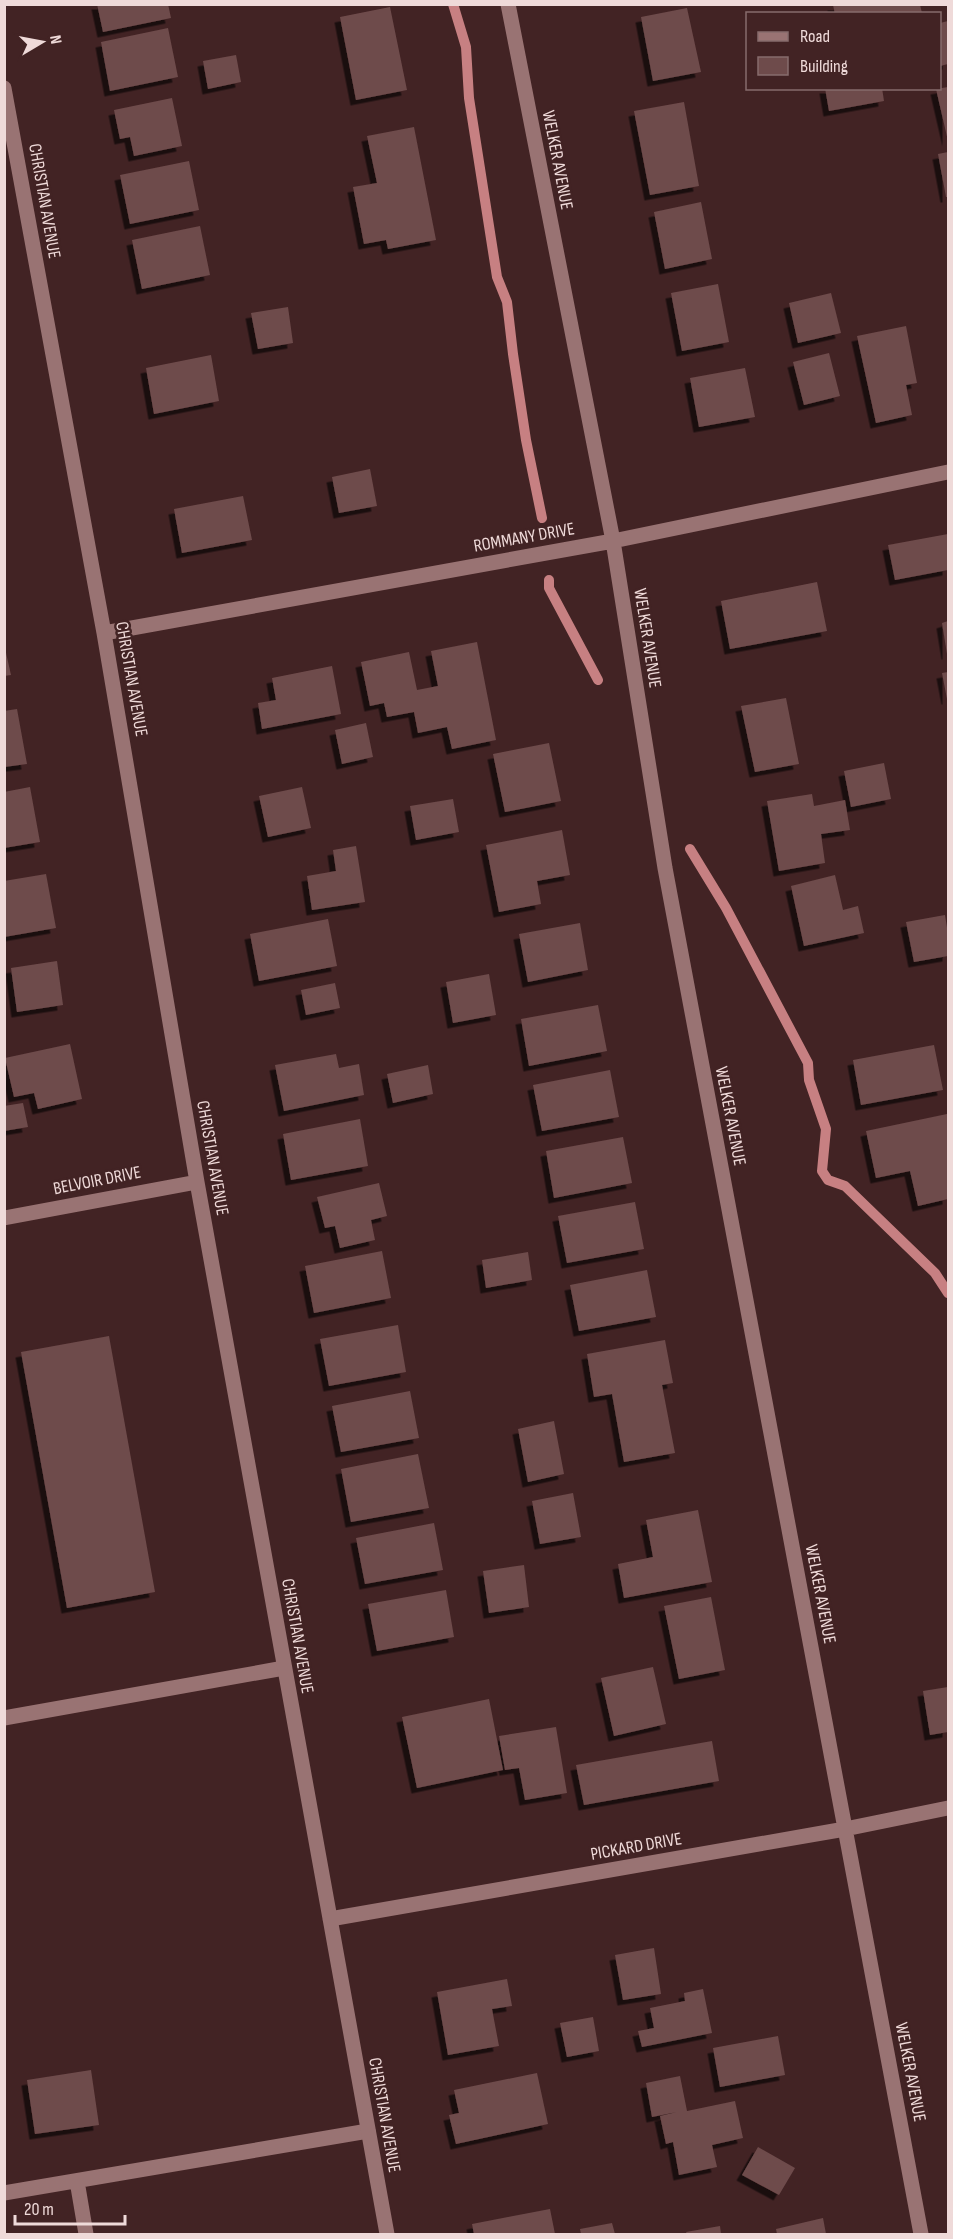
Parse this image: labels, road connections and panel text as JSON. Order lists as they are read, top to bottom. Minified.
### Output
{"streets":{"street":["WELKER AVENUE","CHRISTIAN AVENUE","ROMMANY DRIVE","BELVOIR DRIVE","PICKARD DRIVE"]},"crossings":[["WELKER AVENUE","ROMMANY DRIVE"],["WELKER AVENUE","PICKARD DRIVE"],["CHRISTIAN AVENUE","ROMMANY DRIVE"],["CHRISTIAN AVENUE","BELVOIR DRIVE"],["CHRISTIAN AVENUE","PICKARD DRIVE"]],"legend":["Road","Building"],"scale_bar":"20 m","north":"right"}
